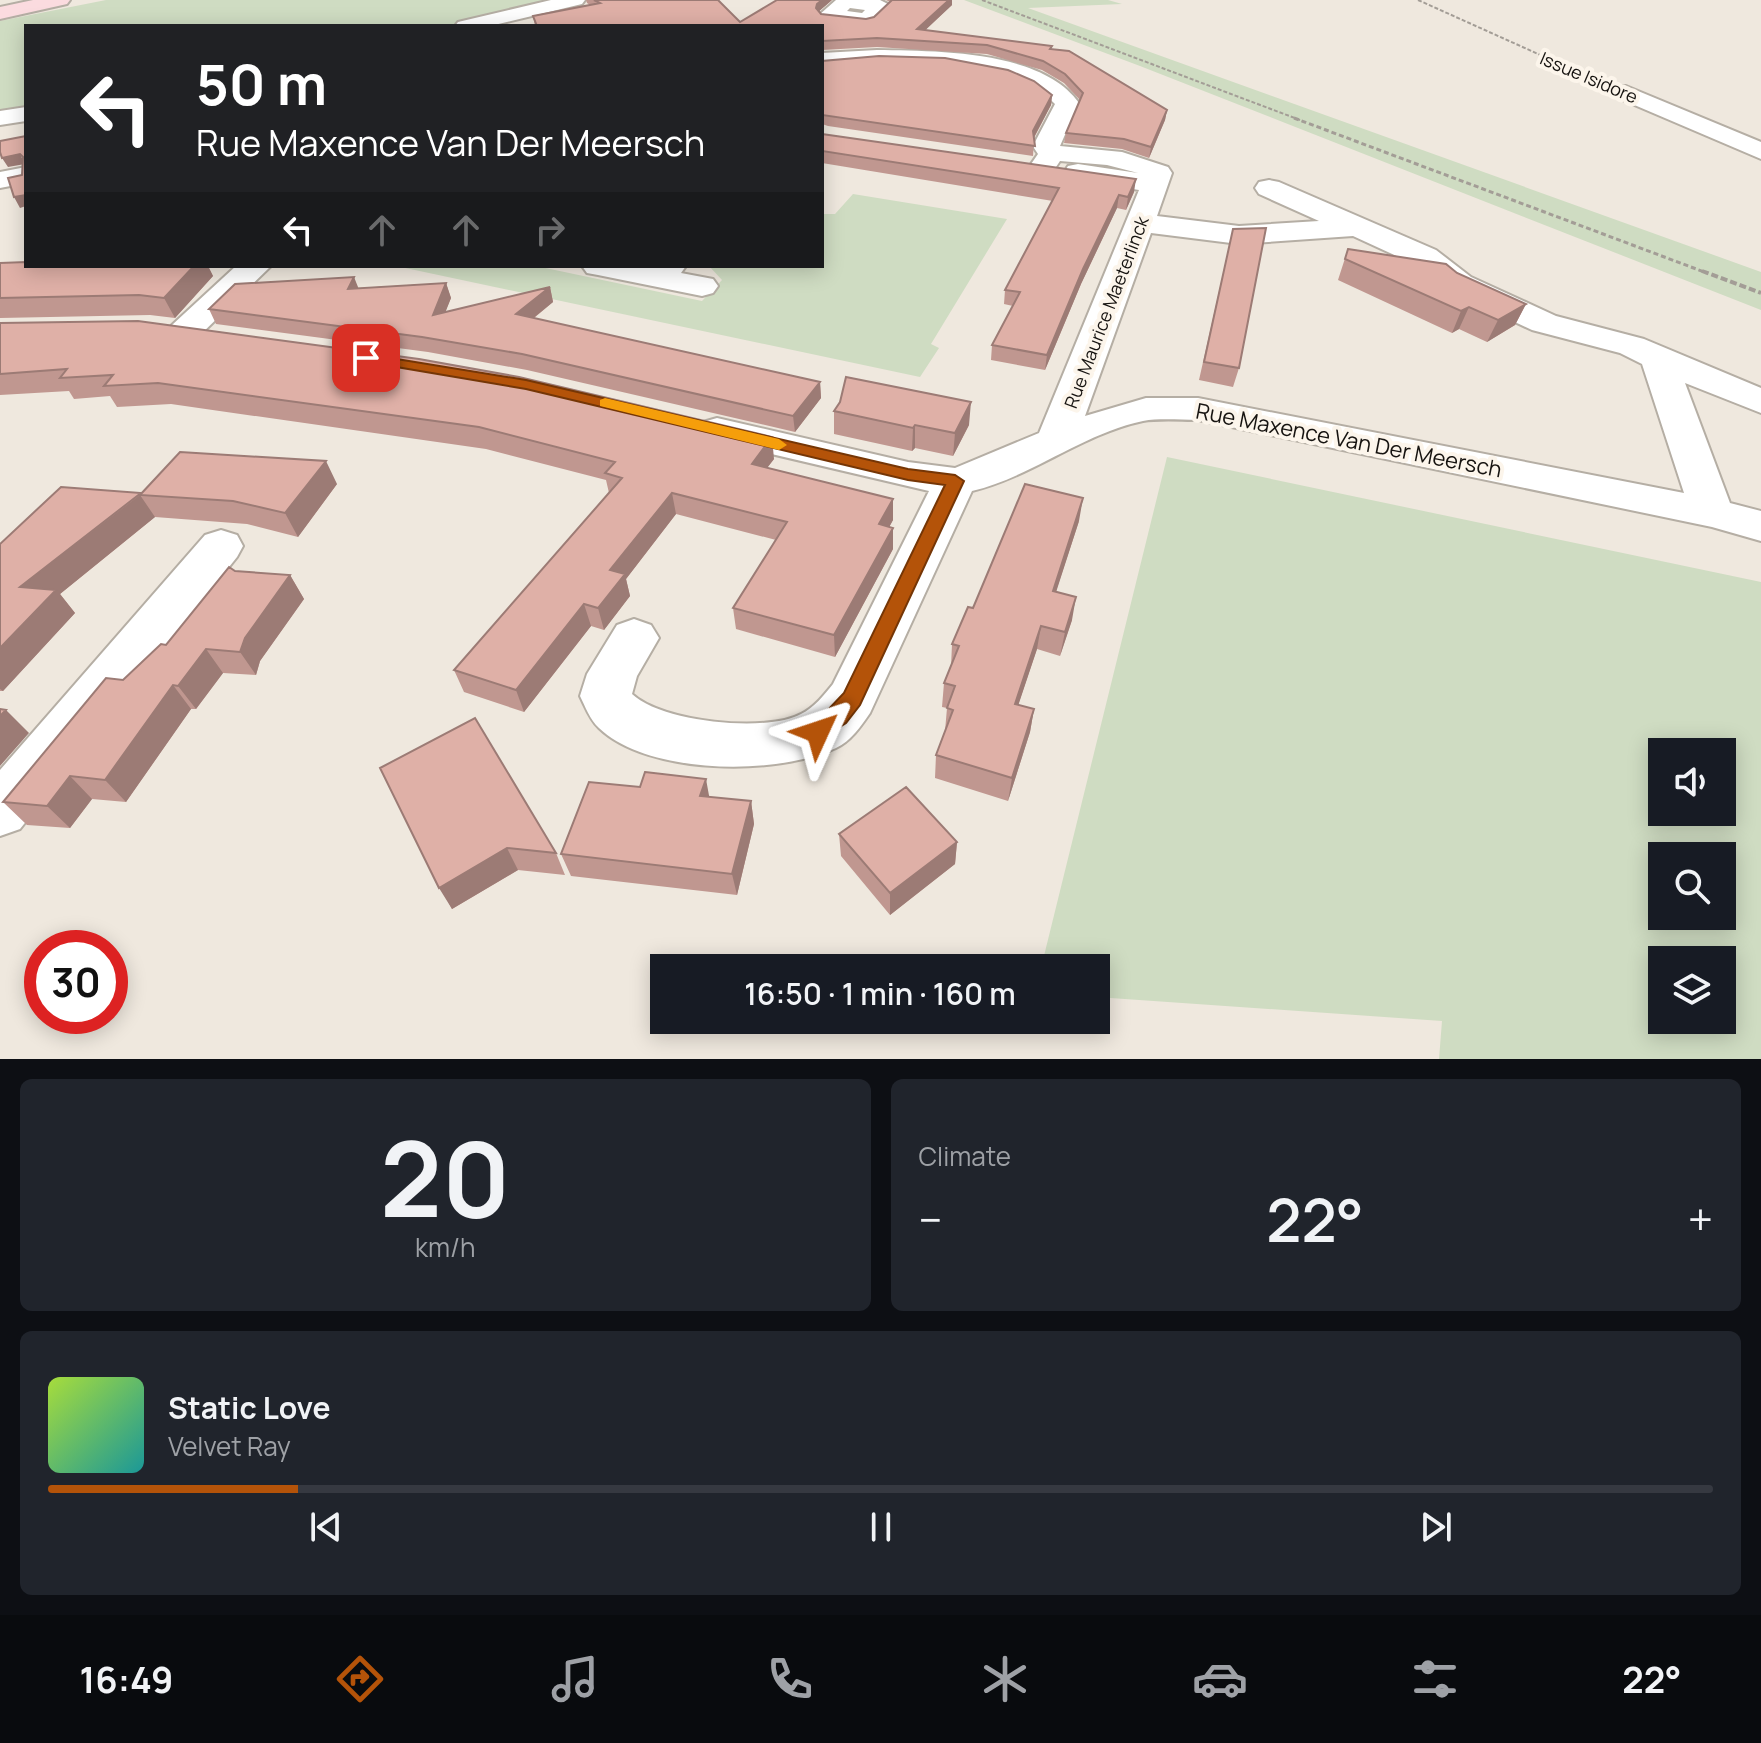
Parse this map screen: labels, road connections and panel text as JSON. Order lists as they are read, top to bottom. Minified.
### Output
{"streets":{"street":["Issue Isidore","Rue Maurice Maeterlinck","Rue Maxence Van Der Meersch"]},"crossings":[["Rue Maurice Maeterlinck","Rue Maxence Van Der Meersch"]],"page":{"turn":["50 m","Rue Maxence Van Der Meersch"],"limit":"30","trip":"16:50 · 1 min · 160 m","tile":[["20","km/h"],"Climate"],"heat":["−","22°","+"],"song":["Static Love","Velvet Ray"],"tabs":["16:49","22°"]}}
